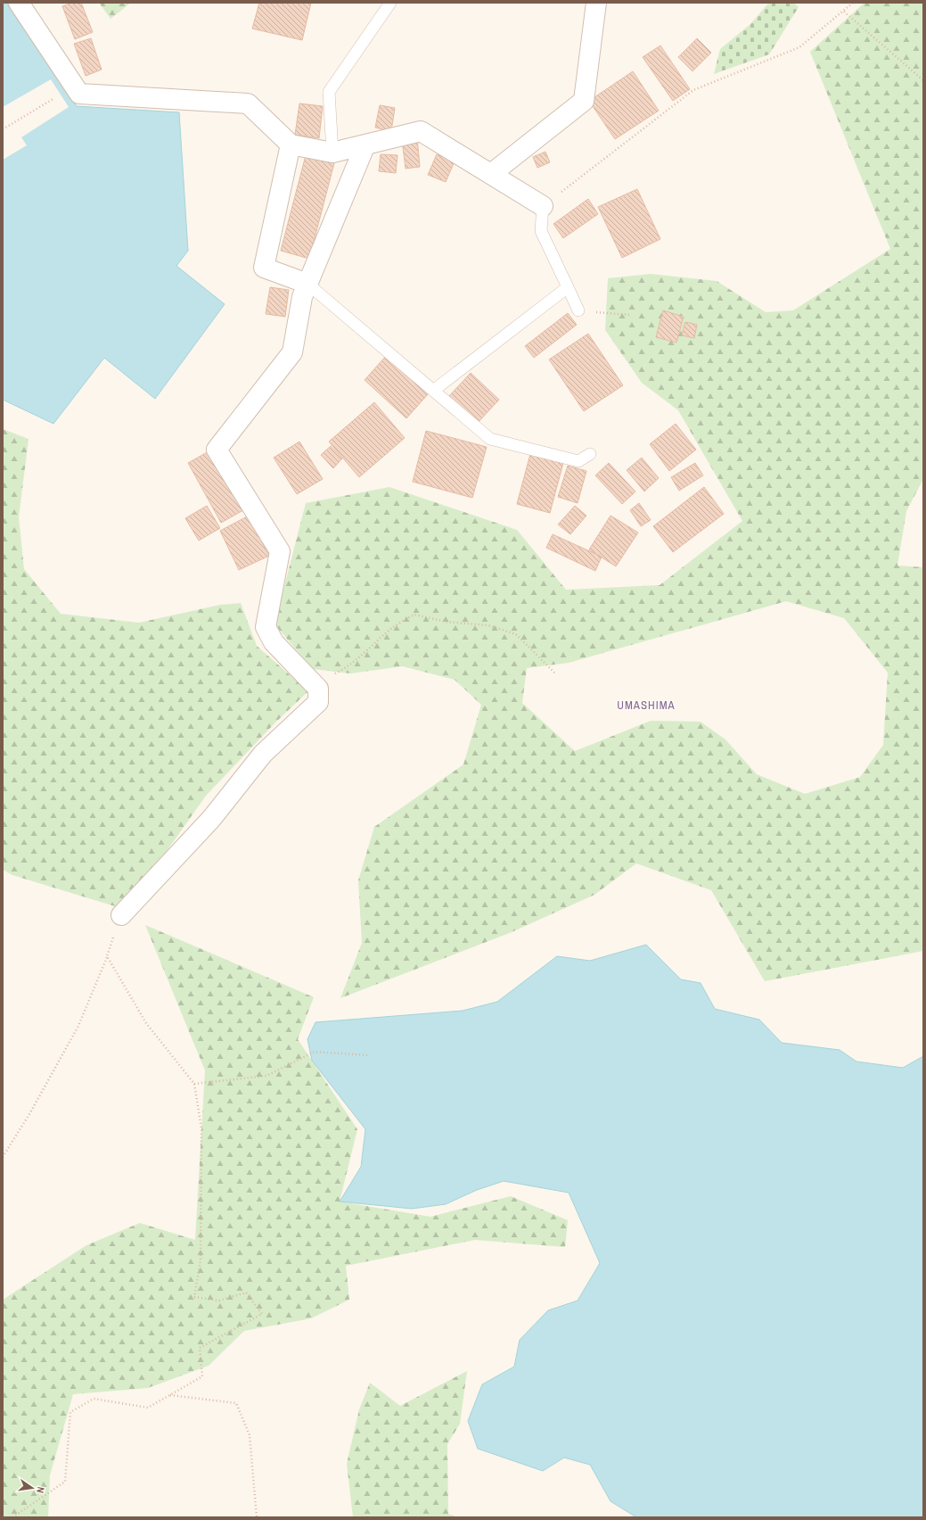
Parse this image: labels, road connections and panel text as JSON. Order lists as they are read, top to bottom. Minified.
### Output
{"districts":["UMASHIMA"],"north":"right"}
